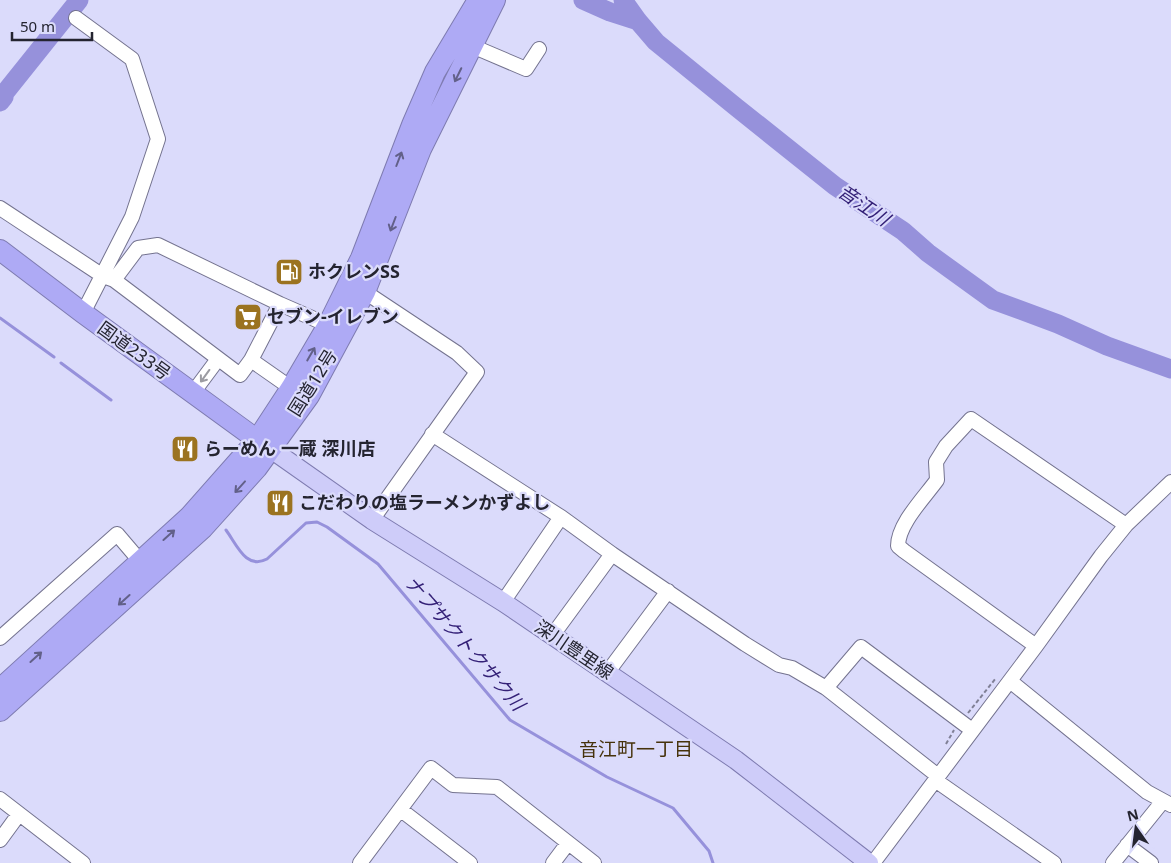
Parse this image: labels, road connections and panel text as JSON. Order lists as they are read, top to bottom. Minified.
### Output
{"streets":{"highway":["国道233号","国道12号"],"main road":["深川豊里線"]},"crossings":[["国道233号","国道12号"],["国道233号","深川豊里線"],["国道12号","深川豊里線"]],"districts":["音江町一丁目"],"water":["音江川","ナプサクトクサク川"],"places":{"fuel station":["ホクレンSS"],"supermarket":["セブン-イレブン"],"restaurant":["らーめん 一蔵 深川店","こだわりの塩ラーメンかずよし"]},"scale_bar":"50 m","north":"top"}
